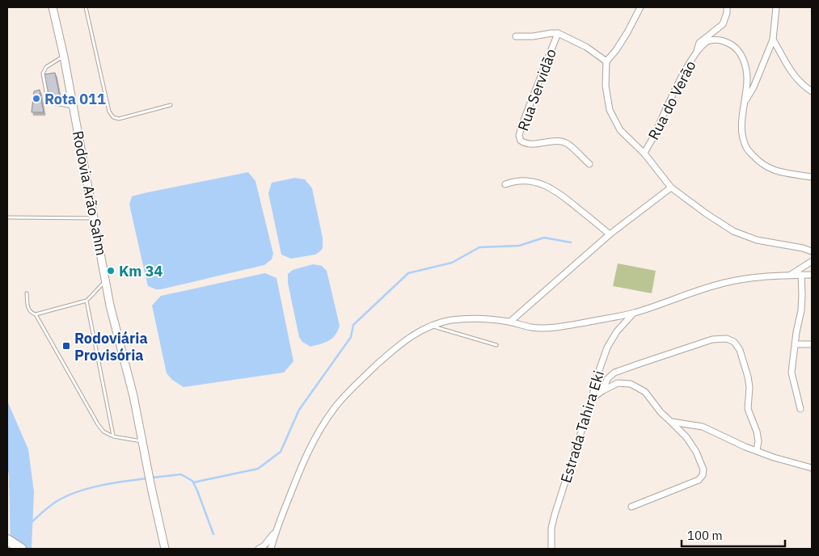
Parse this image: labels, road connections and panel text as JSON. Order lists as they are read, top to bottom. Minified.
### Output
{"streets":{"street":["Rua Servidão","Rua do Verão","Rodovia Arão Sahm","Estrada Tahira Eki"]},"places":{"other":["Rota 011","Km 34"],"transit":["Rodoviária Provisória"]},"scale_bar":"100 m"}
